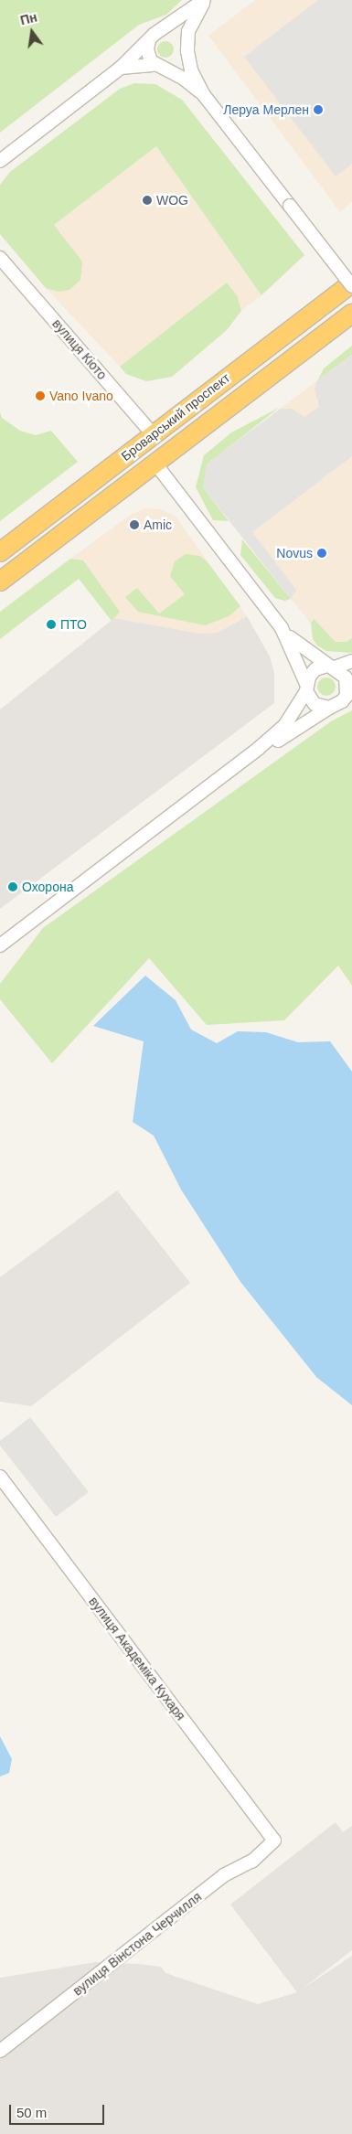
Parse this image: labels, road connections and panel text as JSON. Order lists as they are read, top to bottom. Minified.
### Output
{"streets":{"highway":["Броварський проспект"],"street":["вулиця Кіото","вулиця Академіка Кухаря","вулиця Вінстона Черчилля"]},"crossings":[["вулиця Кіото","Броварський проспект"],["вулиця Академіка Кухаря","вулиця Вінстона Черчилля"]],"places":["Леруа Мерлен","WOG","Vano Ivano","Amic","Novus","ПТО","Охорона"],"scale_bar":"50 m","north":"top"}
